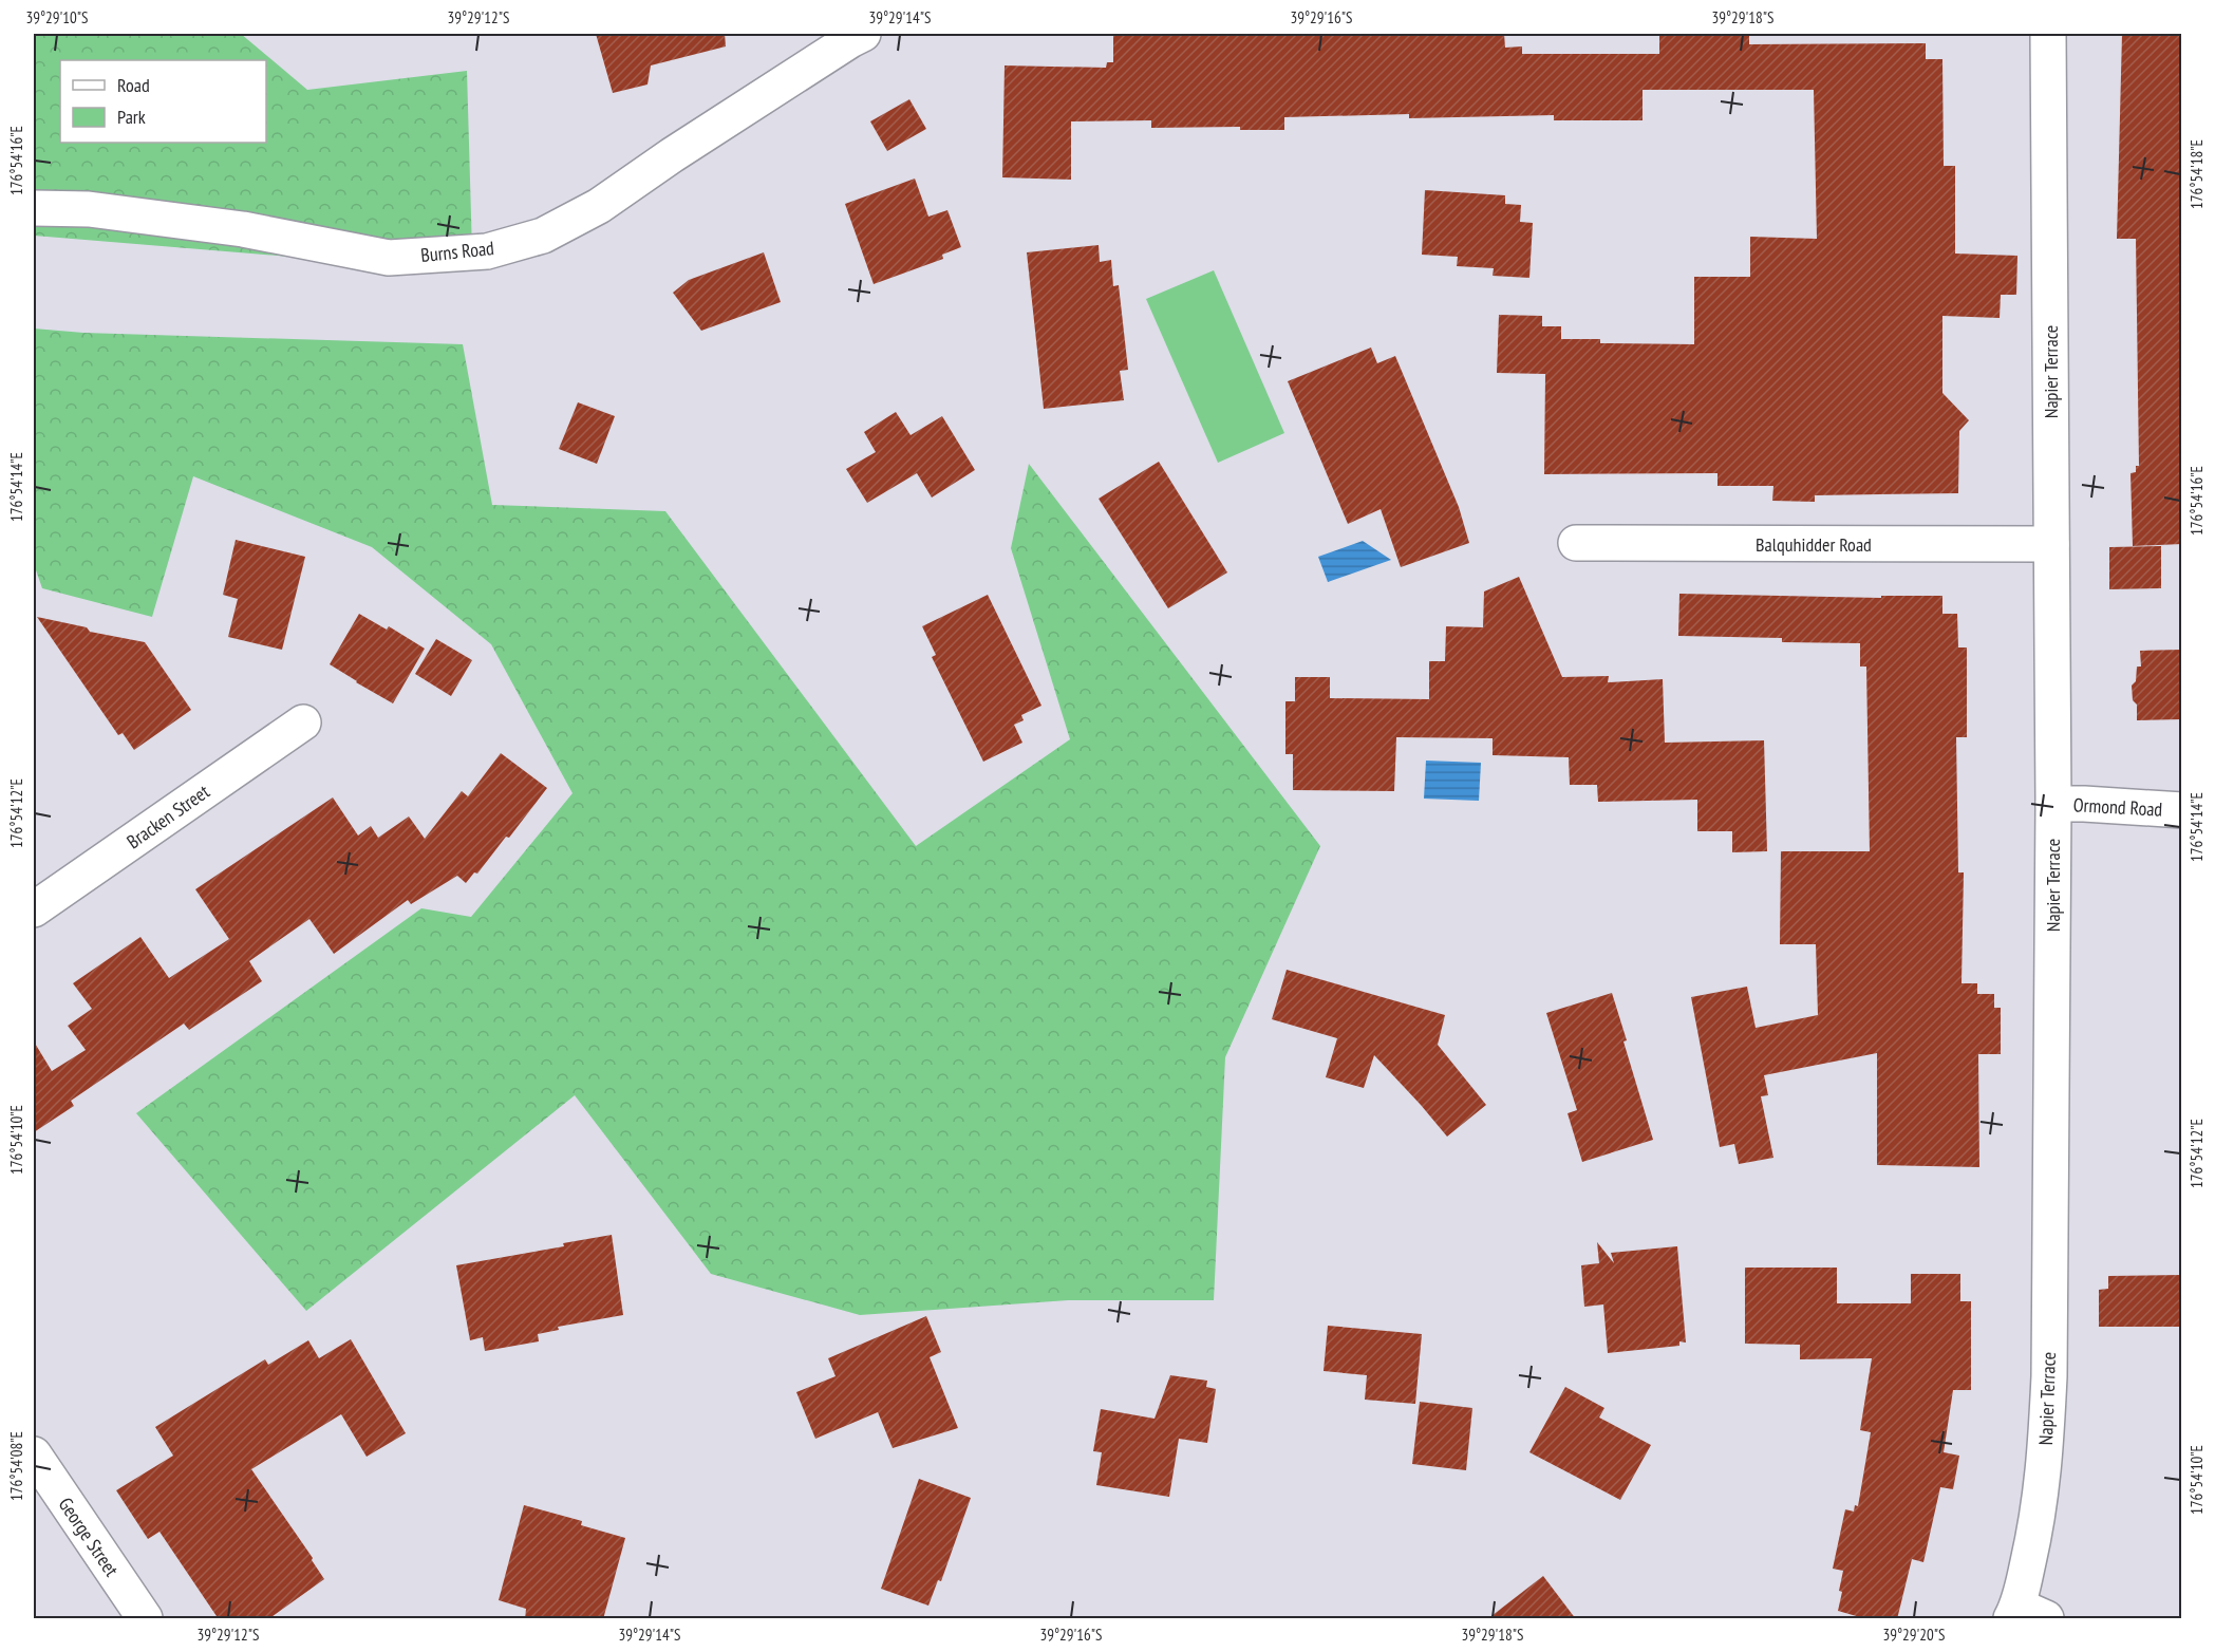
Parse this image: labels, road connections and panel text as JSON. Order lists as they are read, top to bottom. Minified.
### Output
{"streets":{"street":["Burns Road","Napier Terrace","Balquhidder Road","Ormond Road","Bracken Street","George Street"]},"crossings":[["Napier Terrace","Balquhidder Road"],["Napier Terrace","Ormond Road"]],"legend":["Road","Park"],"coordinates":["39°29'10\"S","39°29'12\"S","39°29'14\"S","39°29'16\"S","39°29'18\"S","176°54'16\"E","176°54'18\"E","176°54'14\"E","176°54'12\"E","176°54'10\"E","176°54'08\"E","39°29'20\"S"]}
